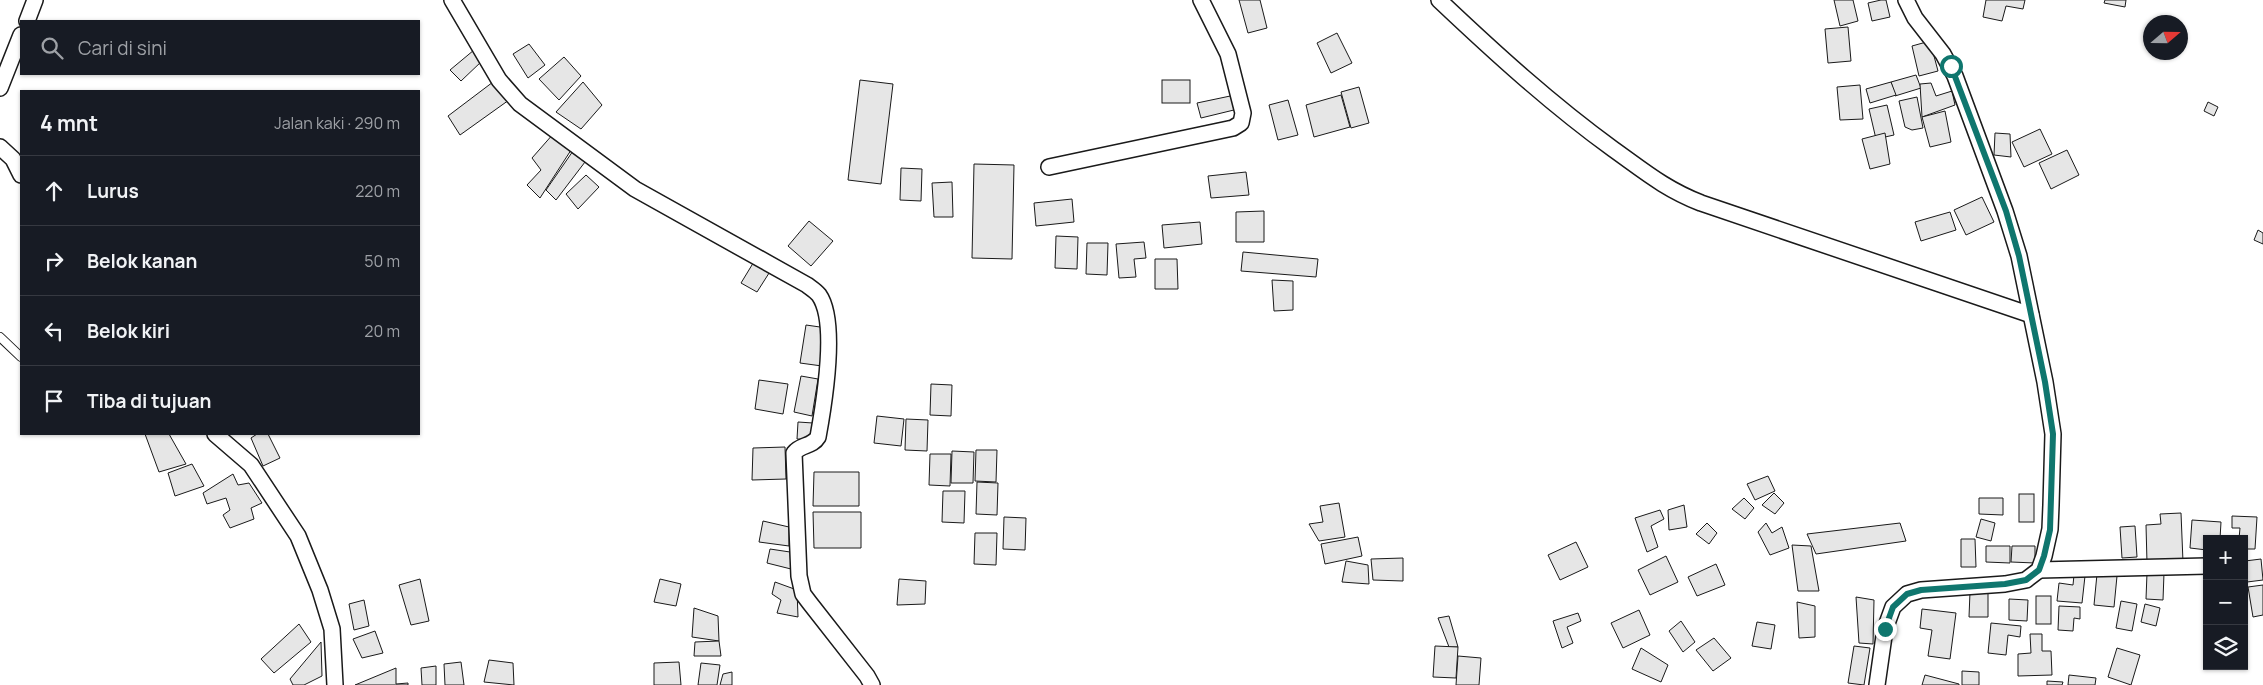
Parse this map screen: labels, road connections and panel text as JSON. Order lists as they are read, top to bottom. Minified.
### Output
{"north":"right","page":{"search":"Cari di sini","heading":["4 mnt","Jalan kaki · 290 m"],"list":[["Lurus","220 m"],["Belok kanan","50 m"],["Belok kiri","20 m"],"Tiba di tujuan"],"map_buttons":["+","−"]}}
